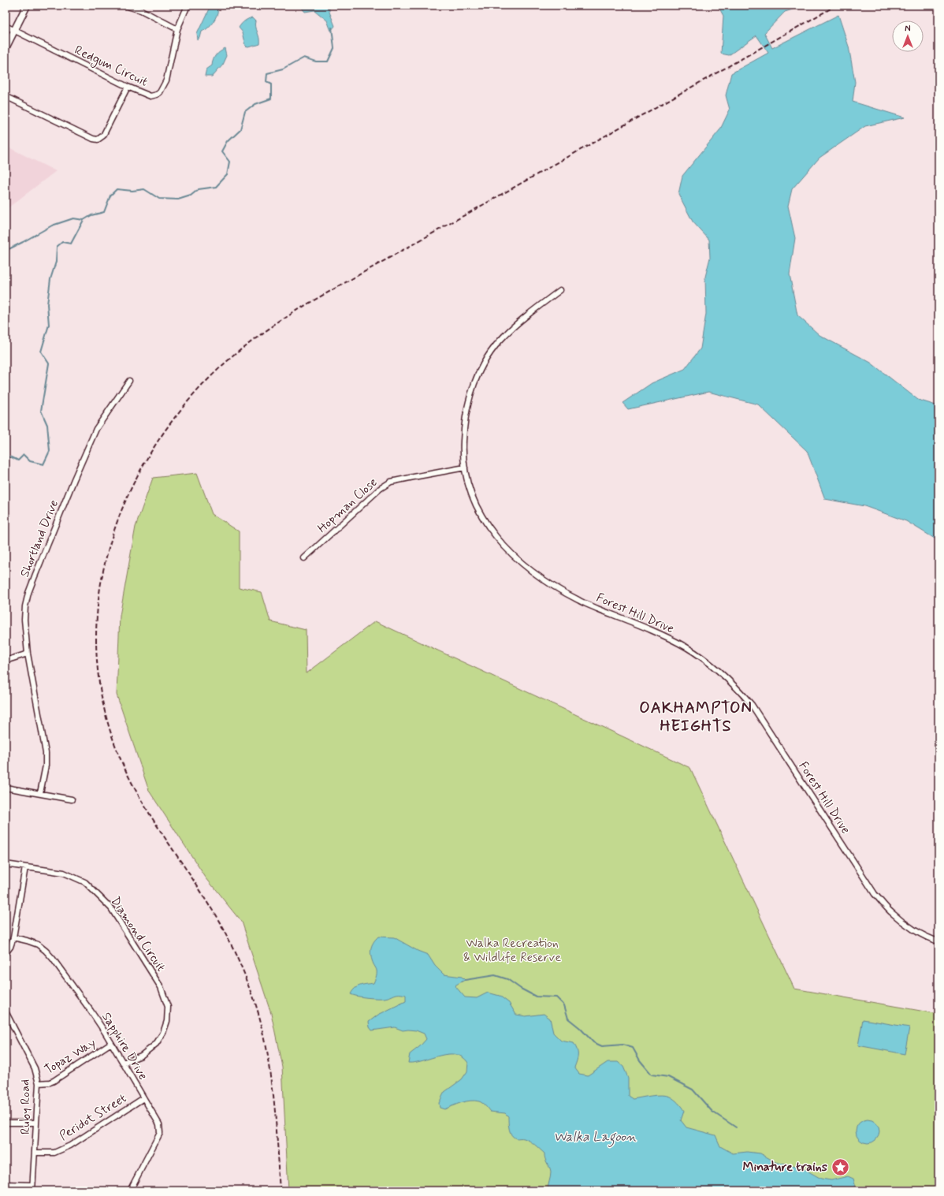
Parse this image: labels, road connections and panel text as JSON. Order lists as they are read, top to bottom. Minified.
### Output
{"streets":{"street":["Redgum Circuit","Hopman Close","Shortland Drive","Forest Hill Drive","Diamond Circuit","Sapphire Drive","Topaz Way","Ruby Road","Peridot Street"]},"crossings":[["Hopman Close","Forest Hill Drive"],["Diamond Circuit","Sapphire Drive"],["Sapphire Drive","Topaz Way"],["Sapphire Drive","Peridot Street"],["Topaz Way","Ruby Road"],["Ruby Road","Peridot Street"]],"districts":["OAKHAMPTON HEIGHTS"],"water":["Walka Lagoon"],"parks":["Walka Recreation & Wildlife Reserve"],"places":{"place":["Minature trains"]},"north":"top"}
